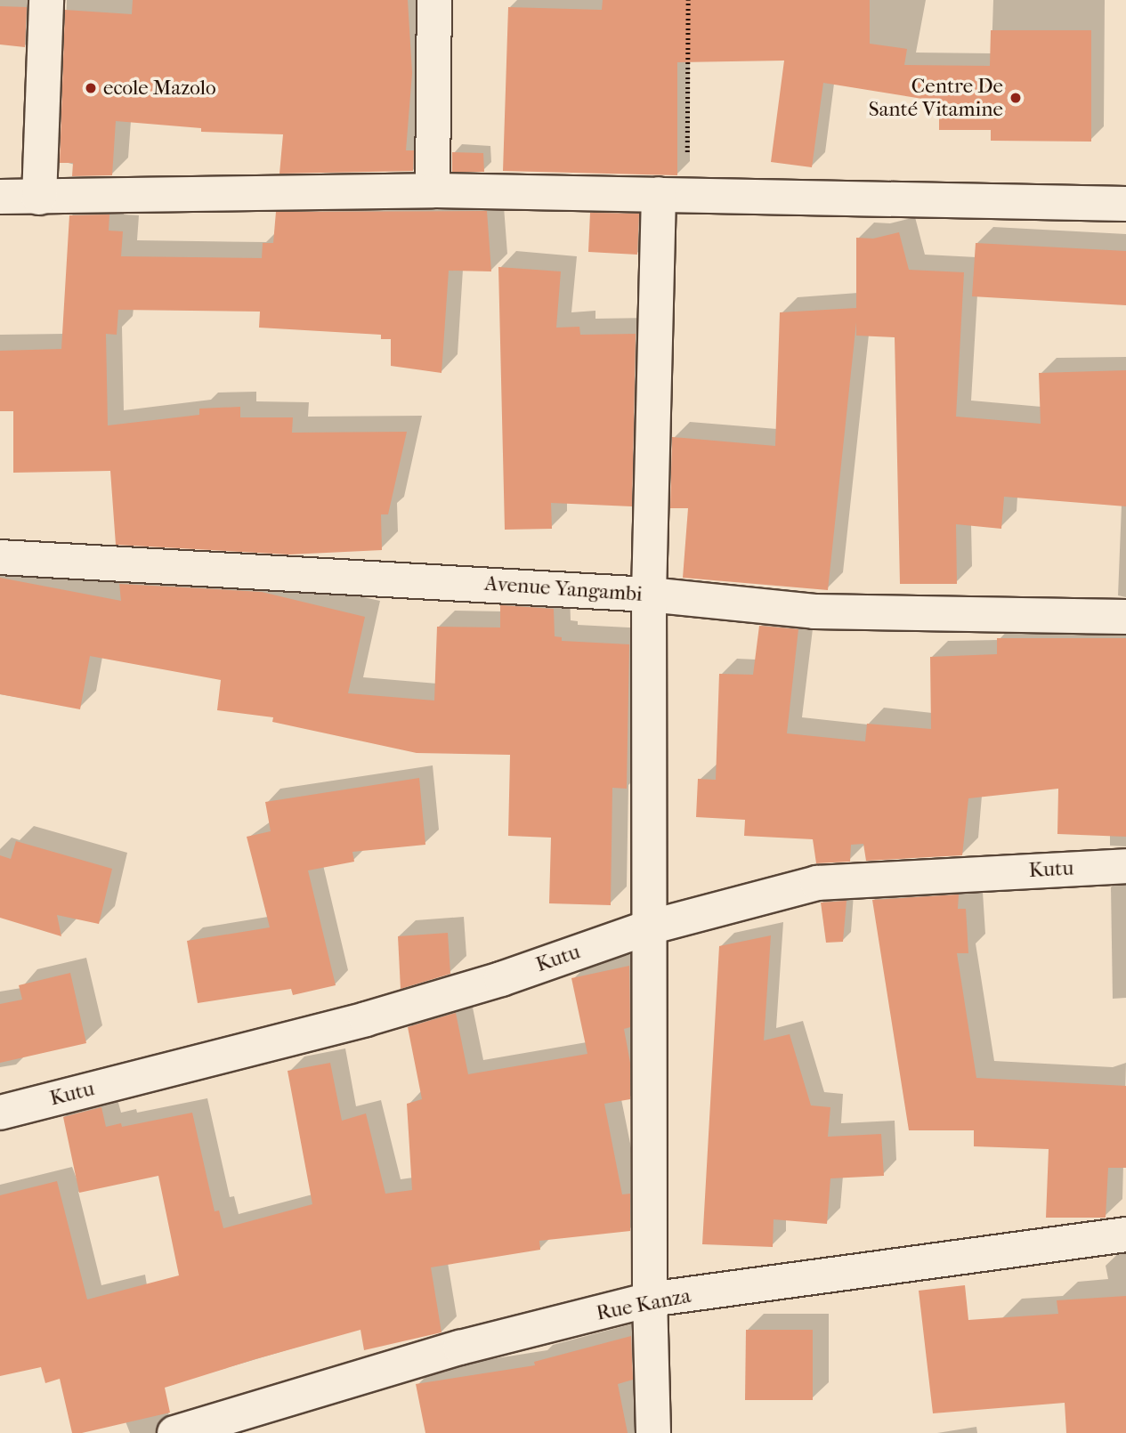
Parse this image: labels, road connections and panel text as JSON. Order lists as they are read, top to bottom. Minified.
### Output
{"streets":{"street":["Avenue Yangambi","Kutu","Rue Kanza"]},"places":["ecole Mazolo","Centre De Santé Vitamine"]}
